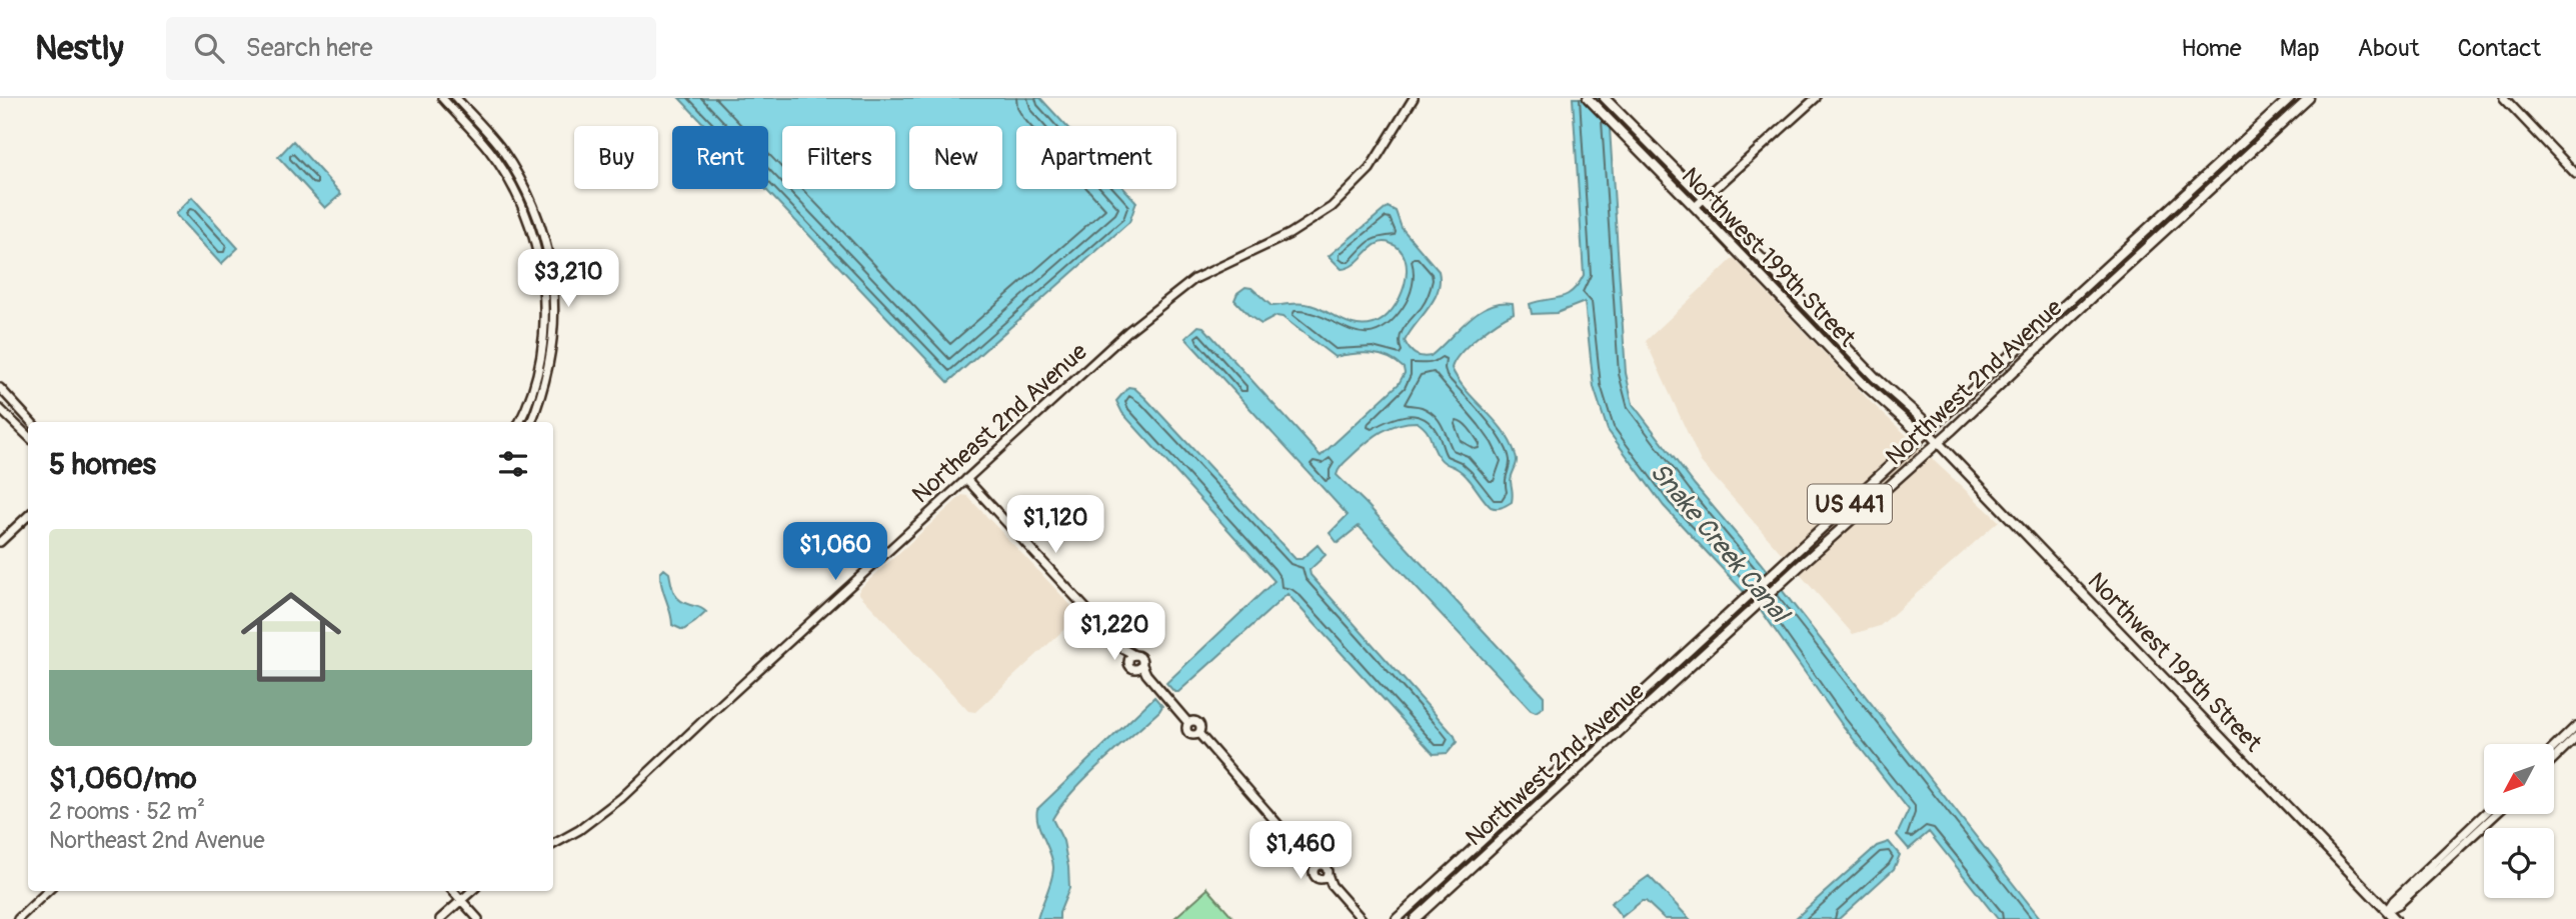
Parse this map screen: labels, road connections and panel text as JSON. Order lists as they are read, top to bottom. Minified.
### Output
{"streets":{"main road":["Northwest 199th Street","Northwest 2nd Avenue","US 441"],"street":["Northeast 2nd Avenue"]},"crossings":[["Northwest 199th Street","Northwest 2nd Avenue"]],"water":["Snake Creek Canal"],"north":"bottom left","page":{"header":"Nestly","search":"Search here","nav":["Home","Map","About","Contact"],"chip":["Buy","Rent","Filters","New","Apartment"],"price":["$3,210","$1,120","$1,060","$1,220","$1,460"],"heading":"5 homes","list":[{"name":"$1,060/mo","note":"2 rooms · 52 m² · Northeast 2nd Avenue"}]}}
